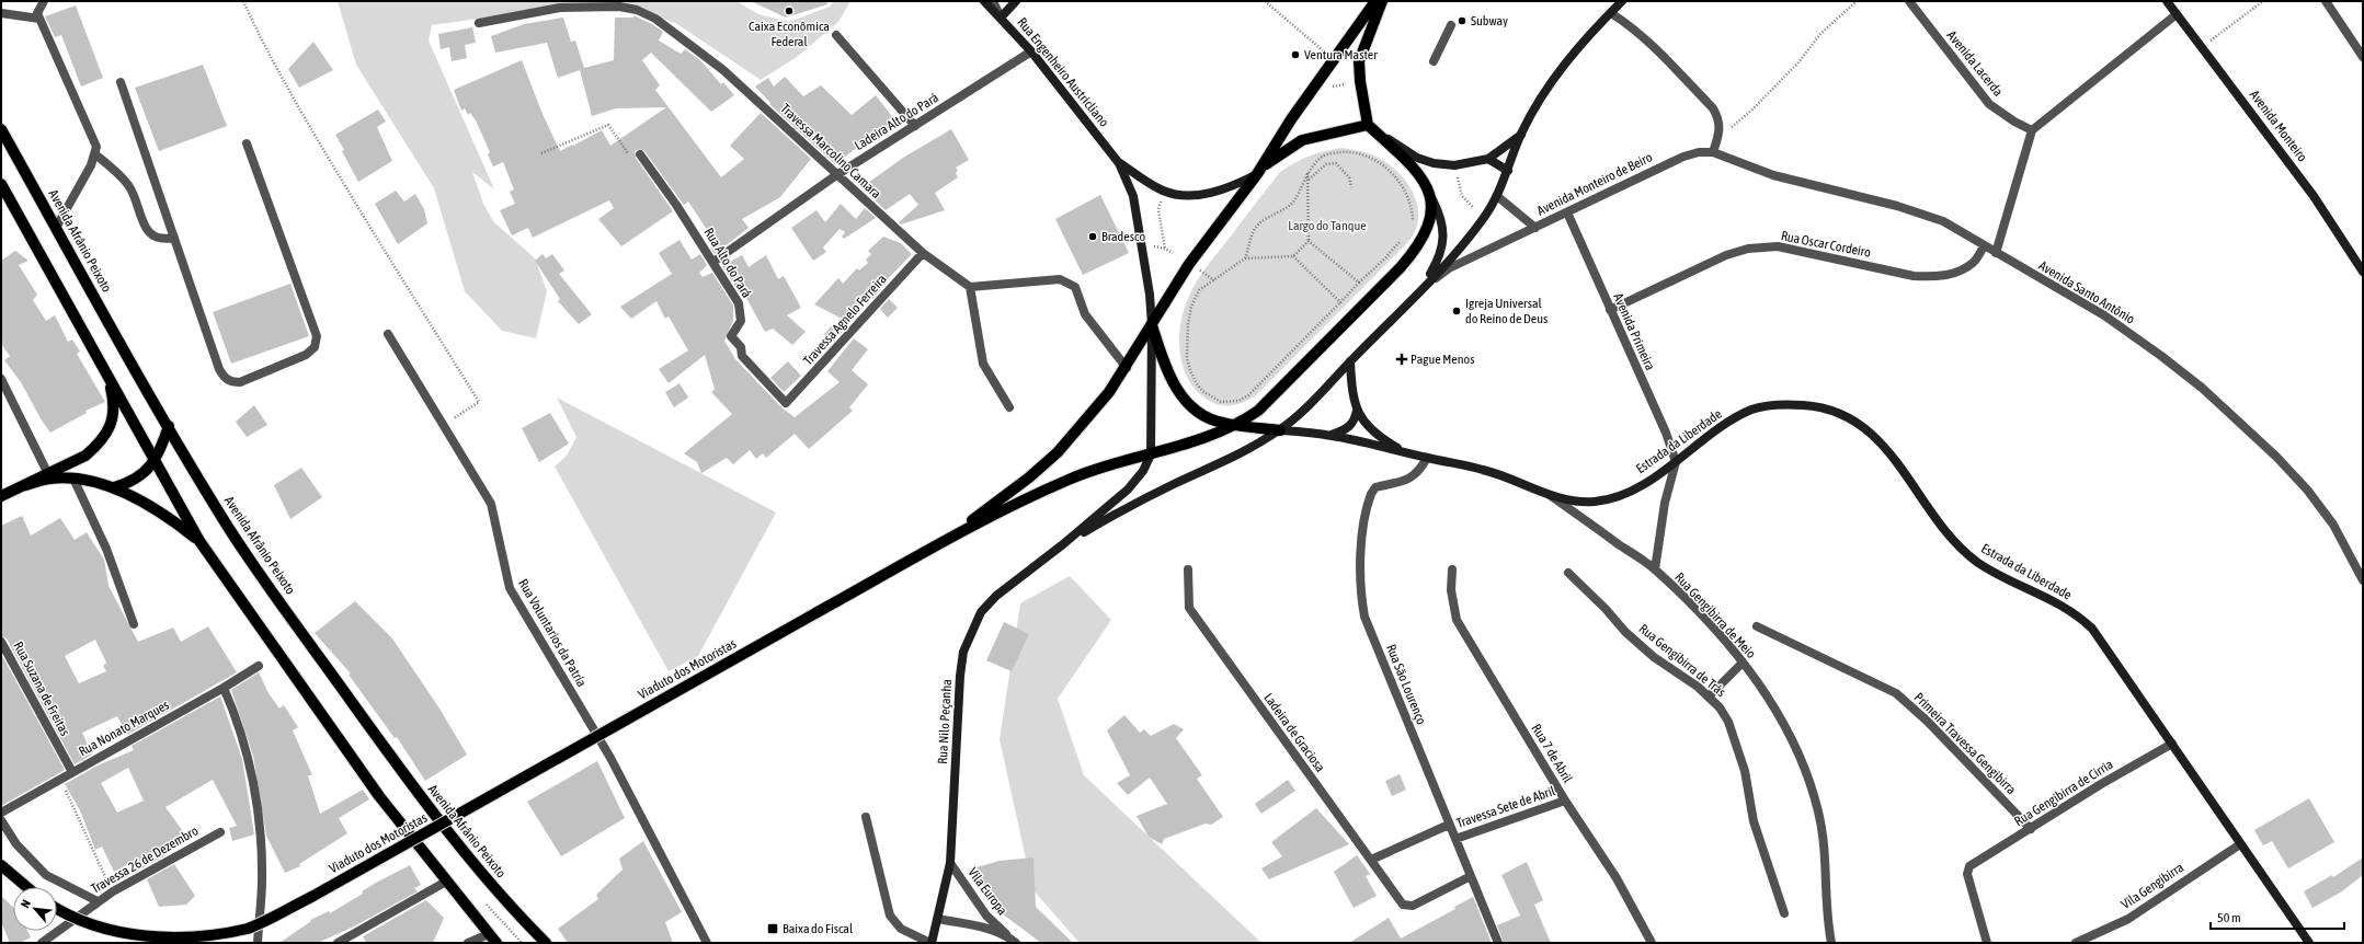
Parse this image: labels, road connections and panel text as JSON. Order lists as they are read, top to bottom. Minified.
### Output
{"streets":{"main road":["Rua Engenheiro Austricliano","Avenida Monteiro","Avenida Afrânio Peixoto","Estrada da Liberdade","Rua Gengibirra de Meio","Viaduto dos Motoristas","Rua Nilo Peçanha"],"street":["Avenida Lacerda","Ladeira Alto do Pará","Travessa Marcolino Camara","Avenida Monteiro de Beiro","Rua Oscar Cordeiro","Rua Alto do Pará","Avenida Santo Antônio","Travessa Agnelo Ferreira","Avenida Primeira","Rua Voluntarios da Patría","Rua Gengibirra de Trás","Rua São Lourenço","Rua Suzana de Freitas","Rua Nonato Marques","Ladeira de Graciosa","Primeira Travessa Gengibirra","Rua 7 de Abril","Rua Gengibirra de Cirria","Travessa Sete de Abril","Travessa 26 de Dezembro","Vila Gengibirra","Vila Europa"]},"crossings":[["Rua Engenheiro Austricliano","Ladeira Alto do Pará"],["Ladeira Alto do Pará","Travessa Marcolino Camara"],["Ladeira Alto do Pará","Rua Alto do Pará"],["Travessa Marcolino Camara","Travessa Agnelo Ferreira"],["Avenida Monteiro de Beiro","Avenida Santo Antônio"],["Avenida Monteiro de Beiro","Avenida Primeira"],["Rua Oscar Cordeiro","Avenida Santo Antônio"],["Rua Oscar Cordeiro","Avenida Primeira"],["Rua Alto do Pará","Travessa Agnelo Ferreira"],["Avenida Primeira","Estrada da Liberdade"],["Estrada da Liberdade","Rua Gengibirra de Meio"],["Estrada da Liberdade","Rua Gengibirra de Cirria"],["Estrada da Liberdade","Vila Gengibirra"],["Rua Gengibirra de Meio","Rua São Lourenço"],["Rua Gengibirra de Meio","Rua Nilo Peçanha"],["Rua São Lourenço","Ladeira de Graciosa"],["Rua São Lourenço","Travessa Sete de Abril"],["Rua Suzana de Freitas","Rua Nonato Marques"],["Rua Nilo Peçanha","Vila Europa"],["Primeira Travessa Gengibirra","Rua Gengibirra de Cirria"],["Rua 7 de Abril","Travessa Sete de Abril"]],"parks":["Largo do Tanque"],"places":{"other":["Caixa Econômica Federal","Subway","Ventura Master","Bradesco","Igreja Universal do Reino de Deus"],"health":["Pague Menos"],"transit":["Baixa do Fiscal"]},"scale_bar":"50 m","north":"top left"}
